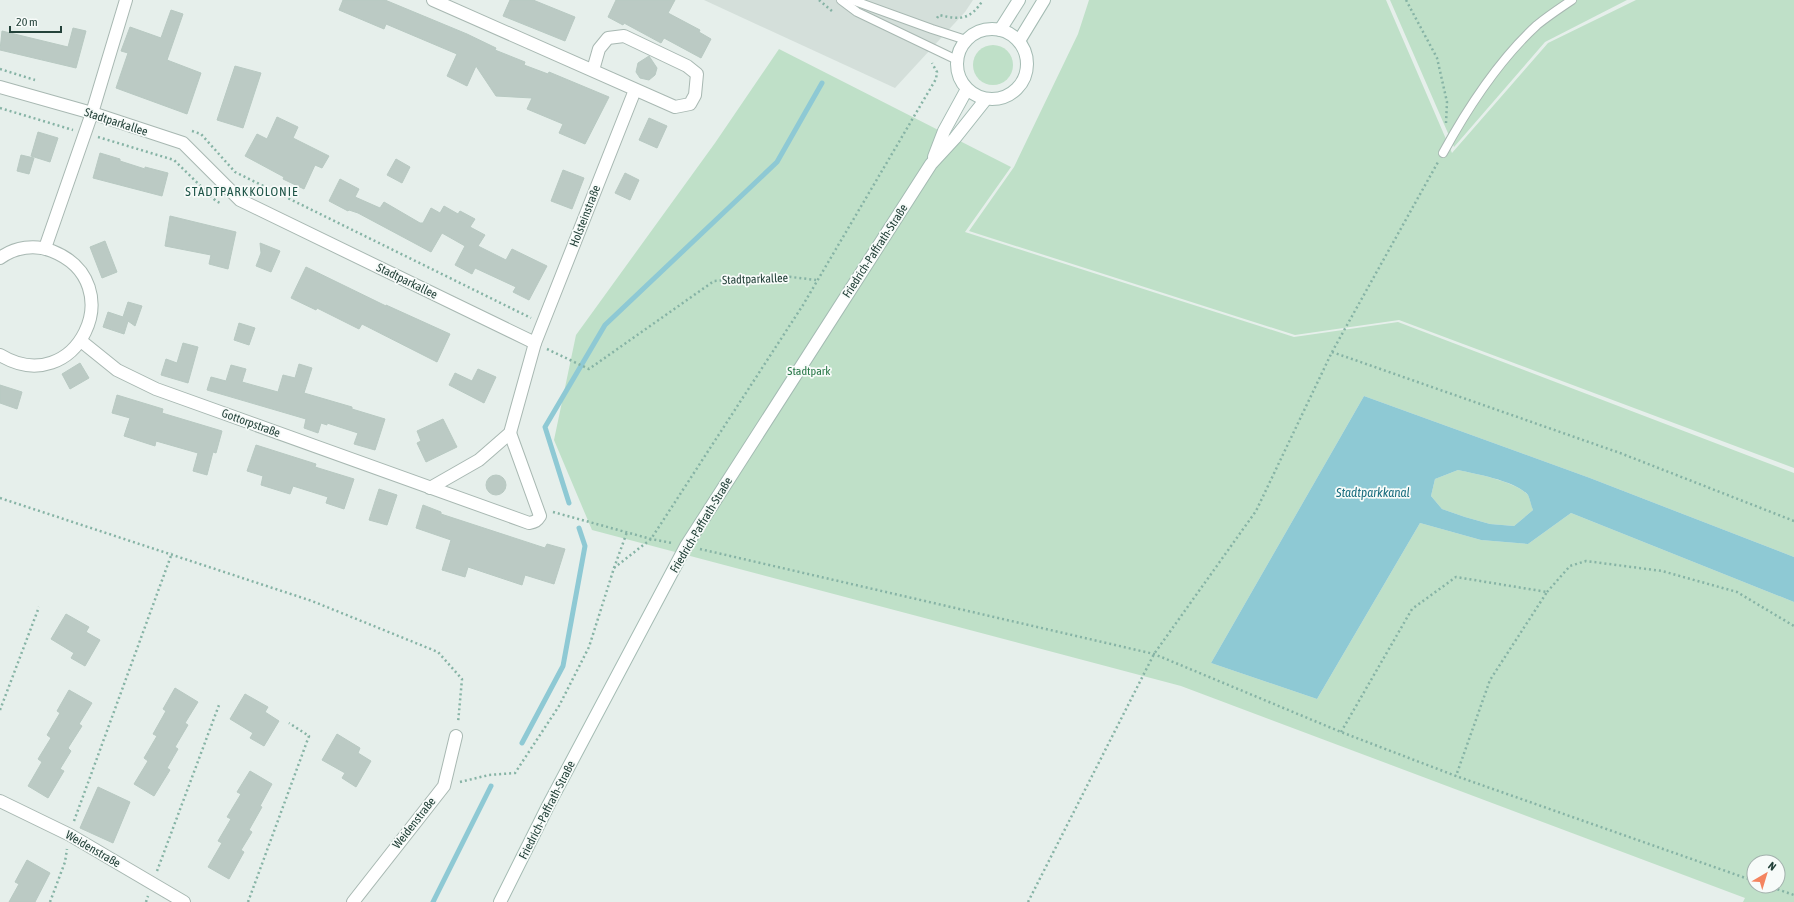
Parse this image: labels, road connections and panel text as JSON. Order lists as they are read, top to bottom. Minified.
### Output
{"streets":{"street":["Stadtparkallee","Holsteinstraße","Friedrich-Paffrath-Straße","Gottorpstraße","Weidenstraße"]},"crossings":[["Stadtparkallee","Holsteinstraße"]],"districts":["STADTPARKKOLONIE"],"water":["Stadtparkkanal"],"parks":["Stadtpark"],"scale_bar":"20 m","north":"top right"}
